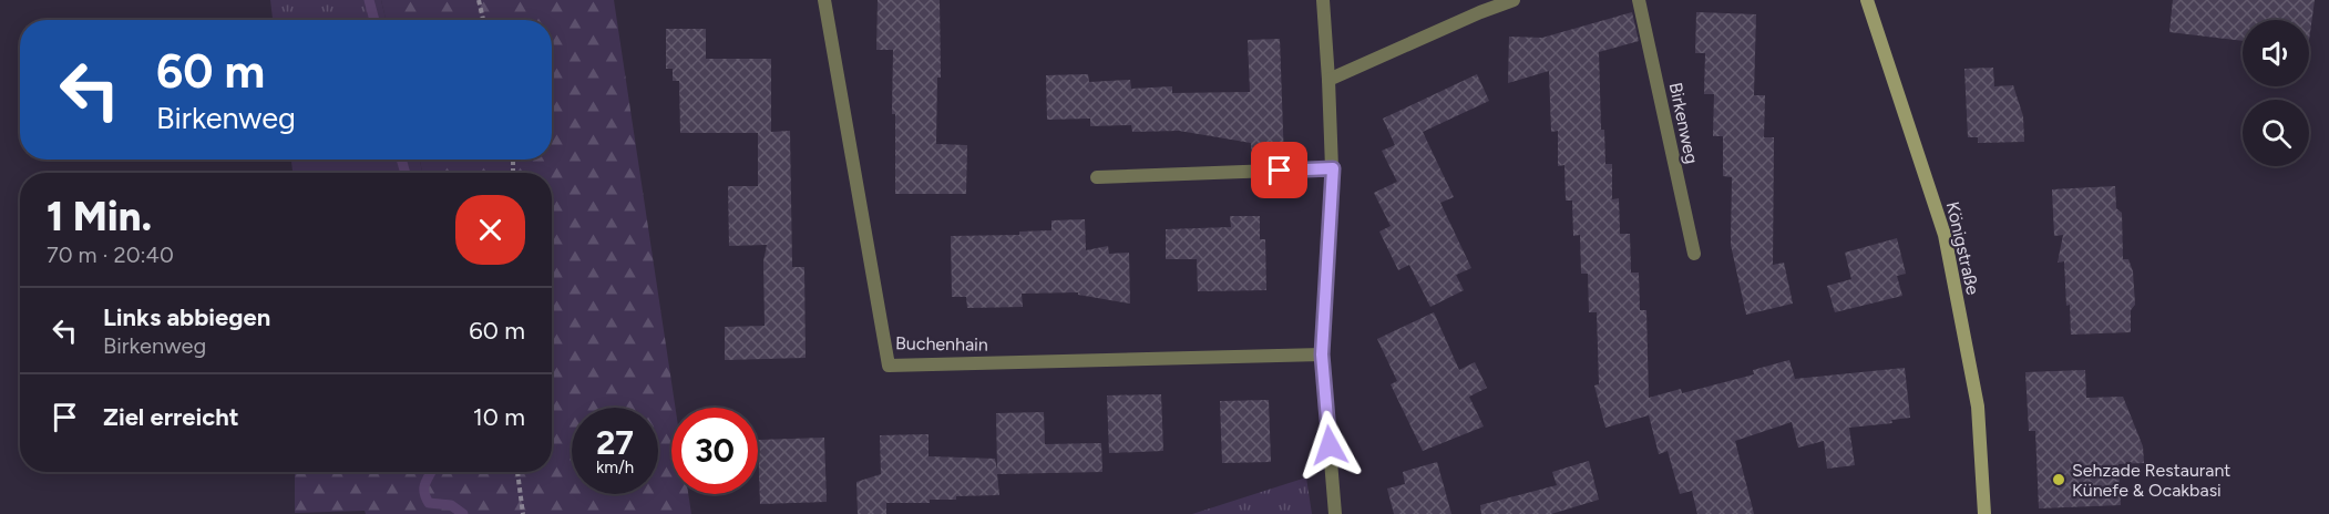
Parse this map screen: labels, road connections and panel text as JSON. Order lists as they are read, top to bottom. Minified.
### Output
{"streets":{"main road":["Königstraße"],"street":["Birkenweg","Buchenhain"]},"places":["Sehzade Restaurant Künefe & Ocakbasi"],"page":{"turn":["60 m","Birkenweg"],"heading":["1 Min.","70 m · 20:40"],"list":[{"name":"Links abbiegen","note":"Birkenweg","value":"60 m"},{"name":"Ziel erreicht","value":"10 m"}],"speed":"27 km/h","limit":"30"}}
